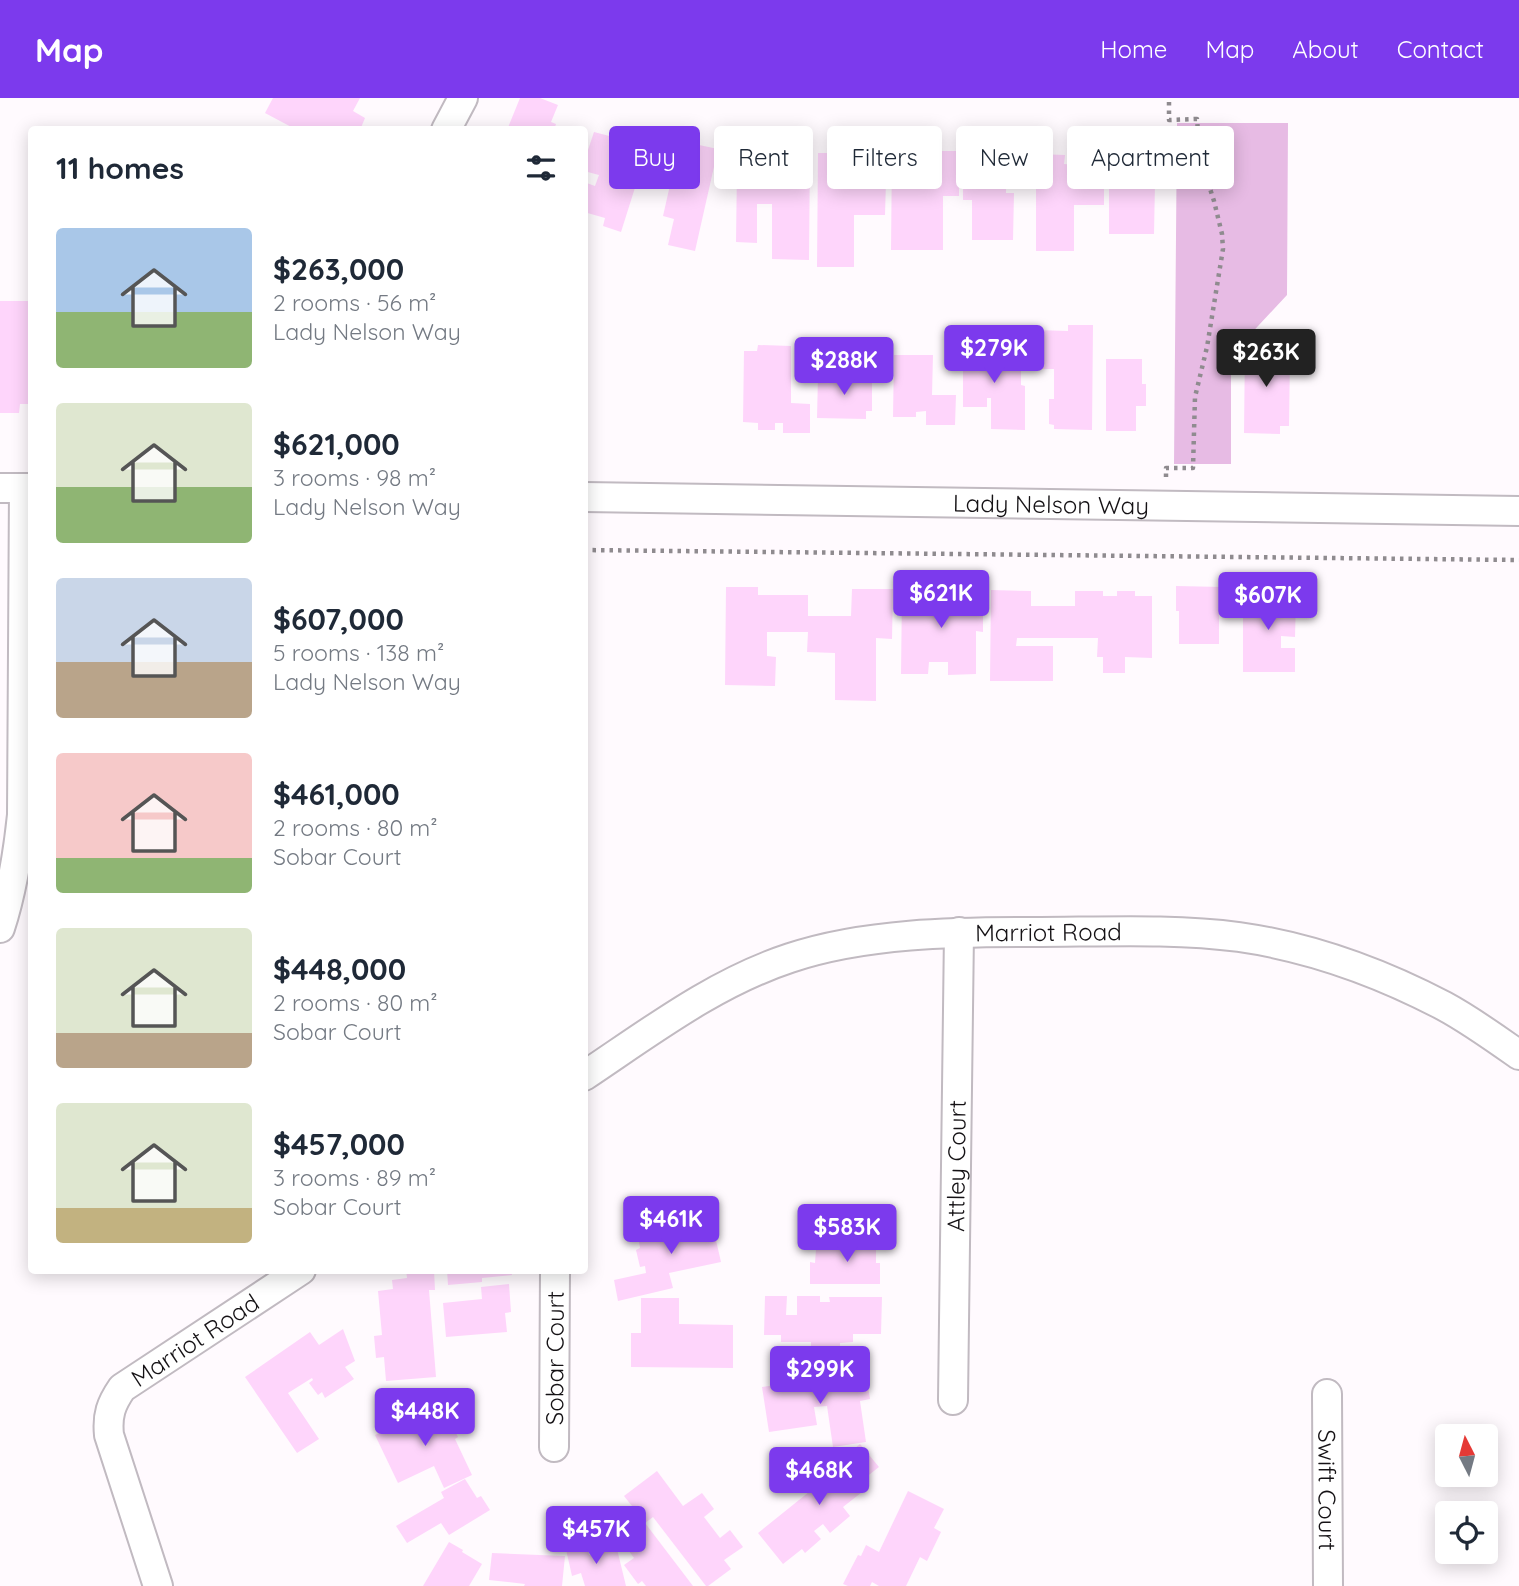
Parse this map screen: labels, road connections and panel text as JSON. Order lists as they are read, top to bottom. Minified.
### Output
{"streets":{"street":["Lady Nelson Way","Marriot Road","Attley Court","Sobar Court","Swift Court"]},"crossings":[["Marriot Road","Attley Court"]],"north":"top","page":{"header":"Map","nav":["Home","Map","About","Contact"],"chip":["Buy","Rent","Filters","New","Apartment"],"heading":"11 homes","list":[{"name":"$263,000","note":"2 rooms · 56 m² · Lady Nelson Way"},{"name":"$621,000","note":"3 rooms · 98 m² · Lady Nelson Way"},{"name":"$607,000","note":"5 rooms · 138 m² · Lady Nelson Way"},{"name":"$461,000","note":"2 rooms · 80 m² · Sobar Court"},{"name":"$448,000","note":"2 rooms · 80 m² · Sobar Court"},{"name":"$457,000","note":"3 rooms · 89 m² · Sobar Court"}],"price":["$279K","$263K","$288K","$621K","$607K","$461K","$583K","$299K","$448K","$468K","$457K"]}}
